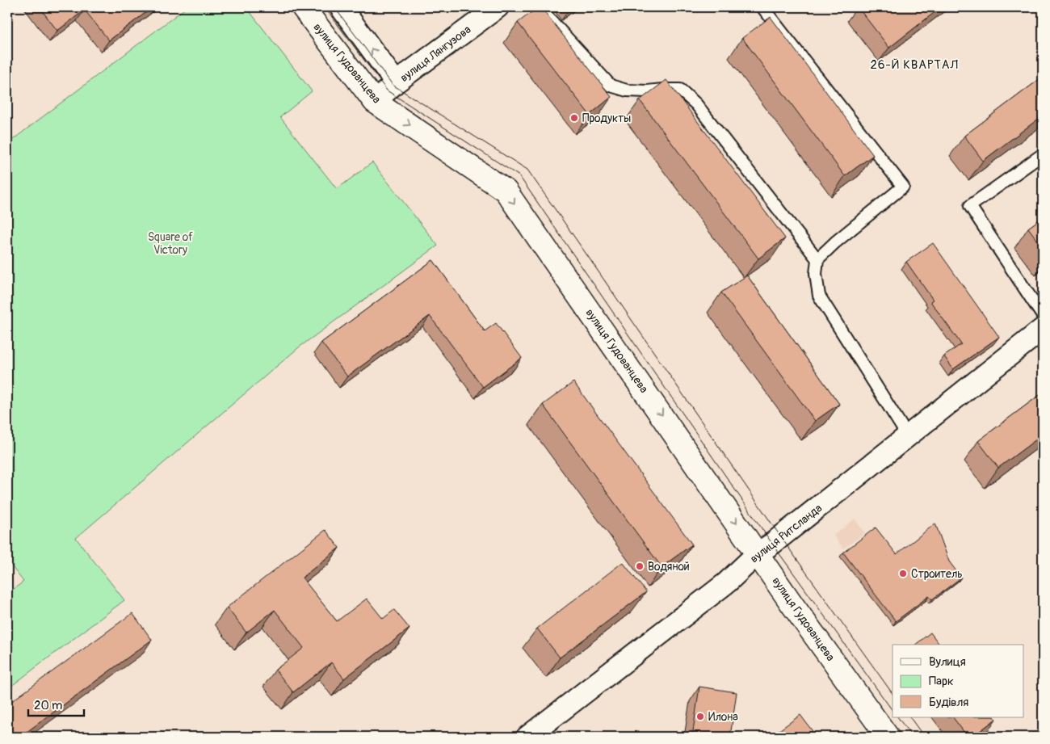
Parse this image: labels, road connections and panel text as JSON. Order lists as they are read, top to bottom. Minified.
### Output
{"streets":{"street":["вулиця Лянгузова","вулиця Гудованцева","вулиця Ритсланда"]},"crossings":[["вулиця Лянгузова","вулиця Гудованцева"],["вулиця Гудованцева","вулиця Ритсланда"]],"one_way":["вулиця Гудованцева"],"districts":["26-Й КВАРТАЛ"],"parks":["Square of Victory"],"places":["Продукты","Водяной","Строитель","Илона"],"legend":["Вулиця","Парк","Будівля"],"scale_bar":"20 m"}
